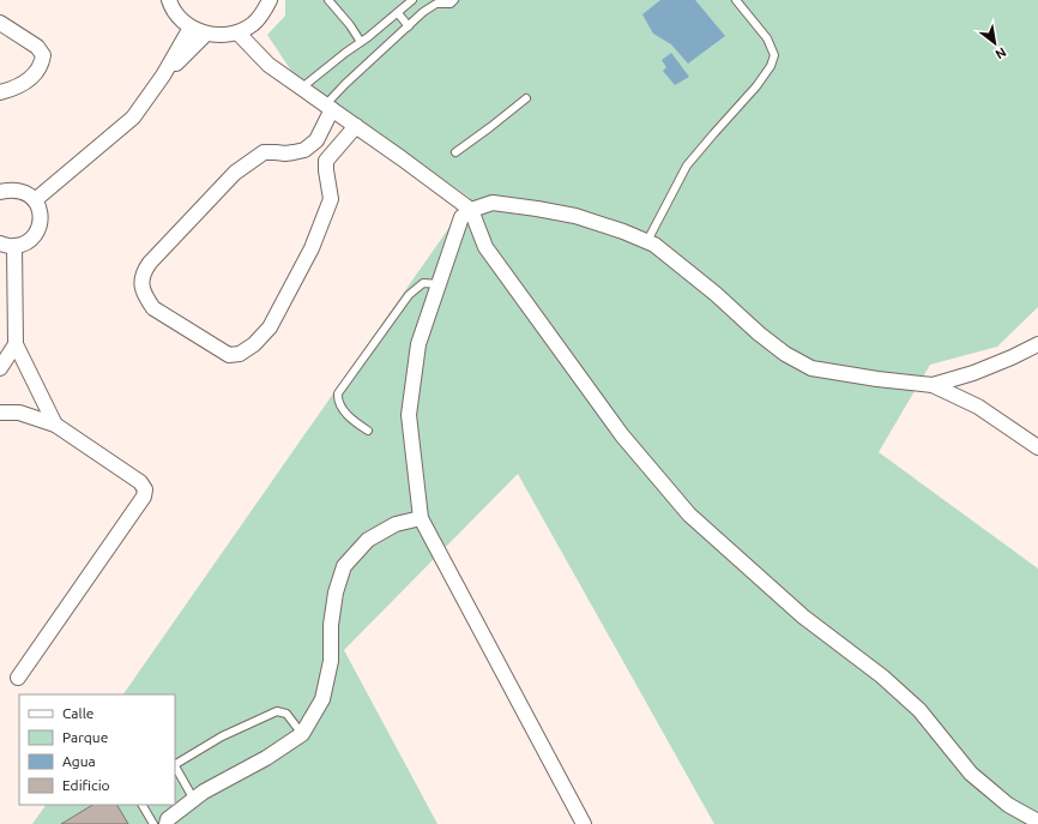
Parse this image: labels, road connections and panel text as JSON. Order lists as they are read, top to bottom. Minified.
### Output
{"legend":["Calle","Parque","Agua","Edificio"],"north":"bottom right"}
